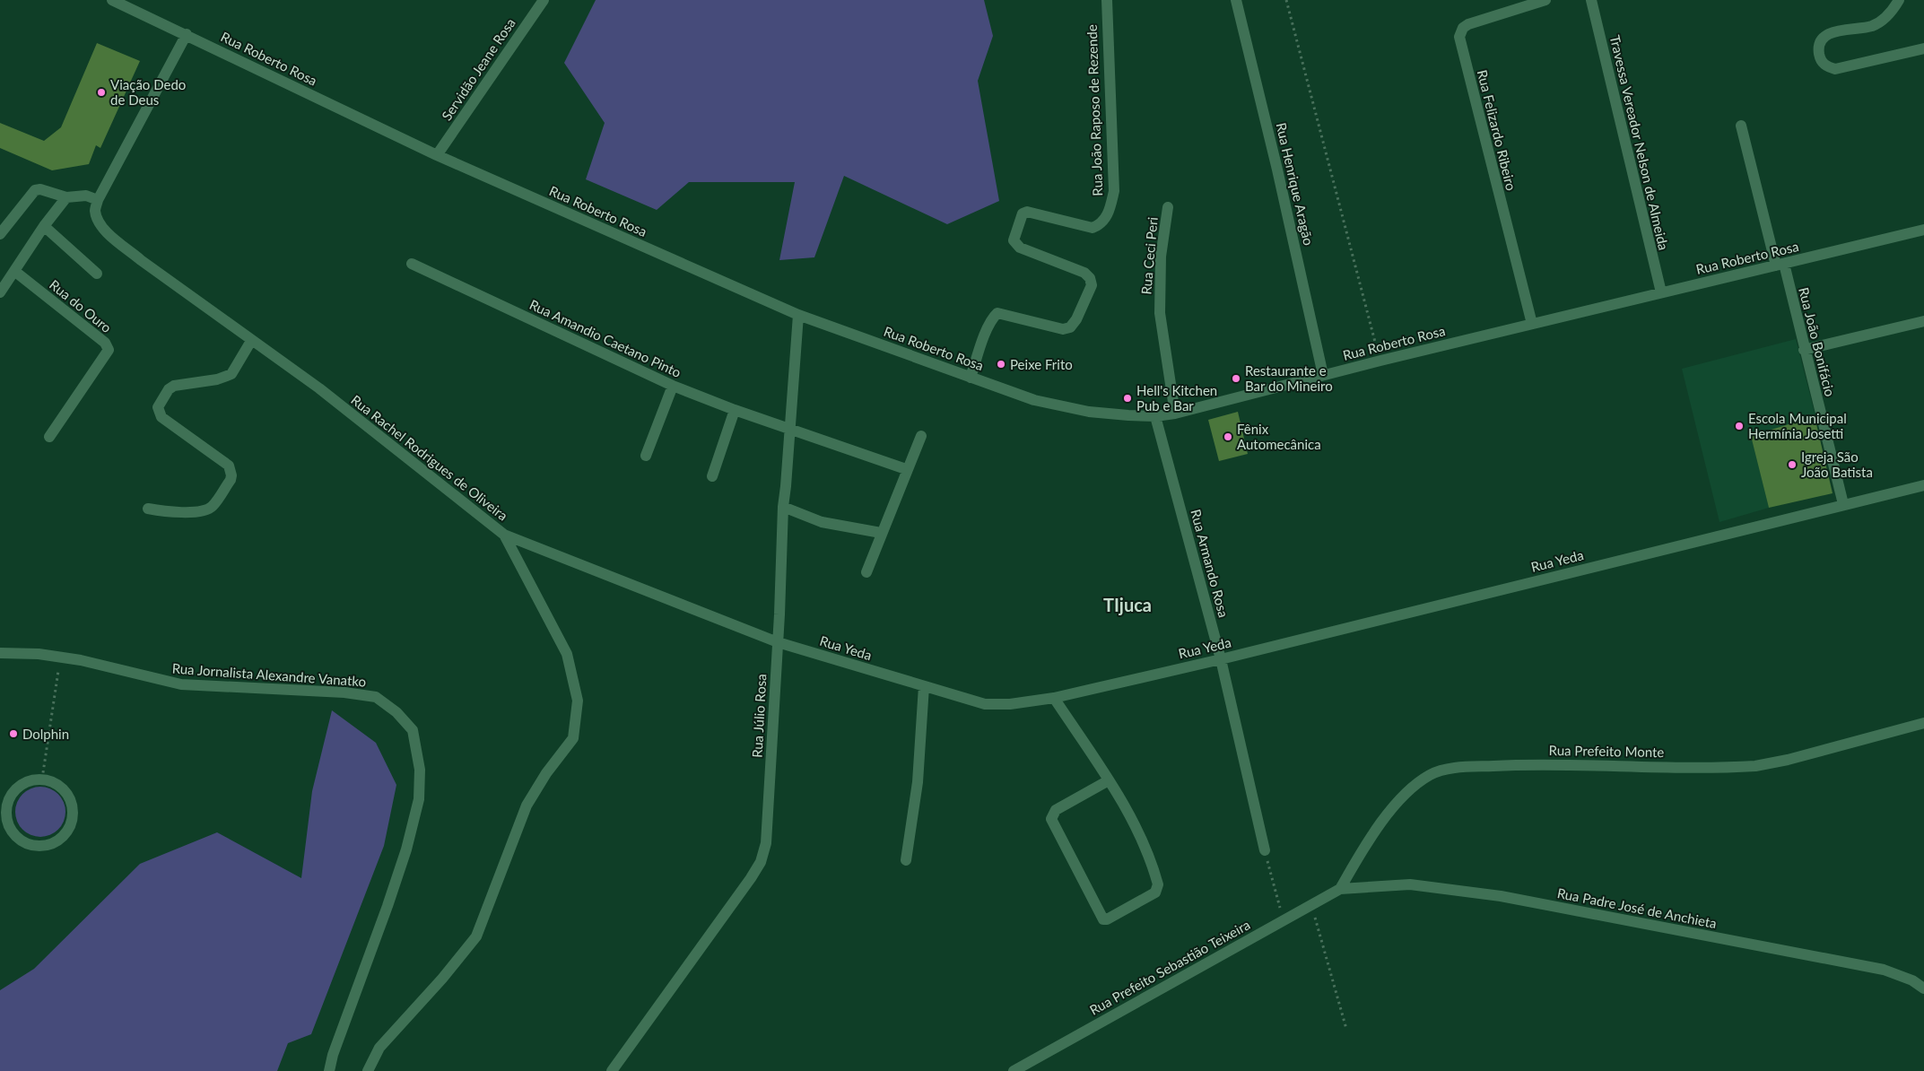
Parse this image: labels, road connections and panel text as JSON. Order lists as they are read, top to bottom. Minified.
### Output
{"streets":{"street":["Rua Roberto Rosa","Servidão Jeane Rosa","Rua João Raposo de Rezende","Rua Felizardo Ribeiro","Travessa Vereador Nelson de Almeida","Rua Henrique Aragão","Rua Ceci Peri","Rua do Ouro","Rua Amandio Caetano Pinto","Rua João Bonifácio","Rua Rachel Rodrigues de Oliveira","Rua Yeda","Rua Armando Rosa","Rua Jornalista Alexandre Vanatko","Rua Júlio Rosa","Rua Prefeito Monte","Rua Padre José de Anchieta","Rua Prefeito Sebastião Teixeira"]},"crossings":[["Rua Roberto Rosa","Servidão Jeane Rosa"],["Rua Roberto Rosa","Rua João Raposo de Rezende"],["Rua Roberto Rosa","Rua Felizardo Ribeiro"],["Rua Roberto Rosa","Travessa Vereador Nelson de Almeida"],["Rua Roberto Rosa","Rua Henrique Aragão"],["Rua Roberto Rosa","Rua Ceci Peri"],["Rua Roberto Rosa","Rua João Bonifácio"],["Rua Roberto Rosa","Rua Armando Rosa"],["Rua Roberto Rosa","Rua Júlio Rosa"],["Rua Amandio Caetano Pinto","Rua Júlio Rosa"],["Rua João Bonifácio","Rua Yeda"],["Rua Rachel Rodrigues de Oliveira","Rua Yeda"],["Rua Yeda","Rua Armando Rosa"],["Rua Yeda","Rua Júlio Rosa"],["Rua Prefeito Monte","Rua Padre José de Anchieta"],["Rua Prefeito Monte","Rua Prefeito Sebastião Teixeira"],["Rua Padre José de Anchieta","Rua Prefeito Sebastião Teixeira"]],"districts":["TIjuca"],"places":["Viação Dedo de Deus","Peixe Frito","Restaurante e Bar do Mineiro","Hell's Kitchen Pub e Bar","Escola Municipal Hermínia Josetti","Fênix Automecânica","Igreja São João Batista","Dolphin"]}
